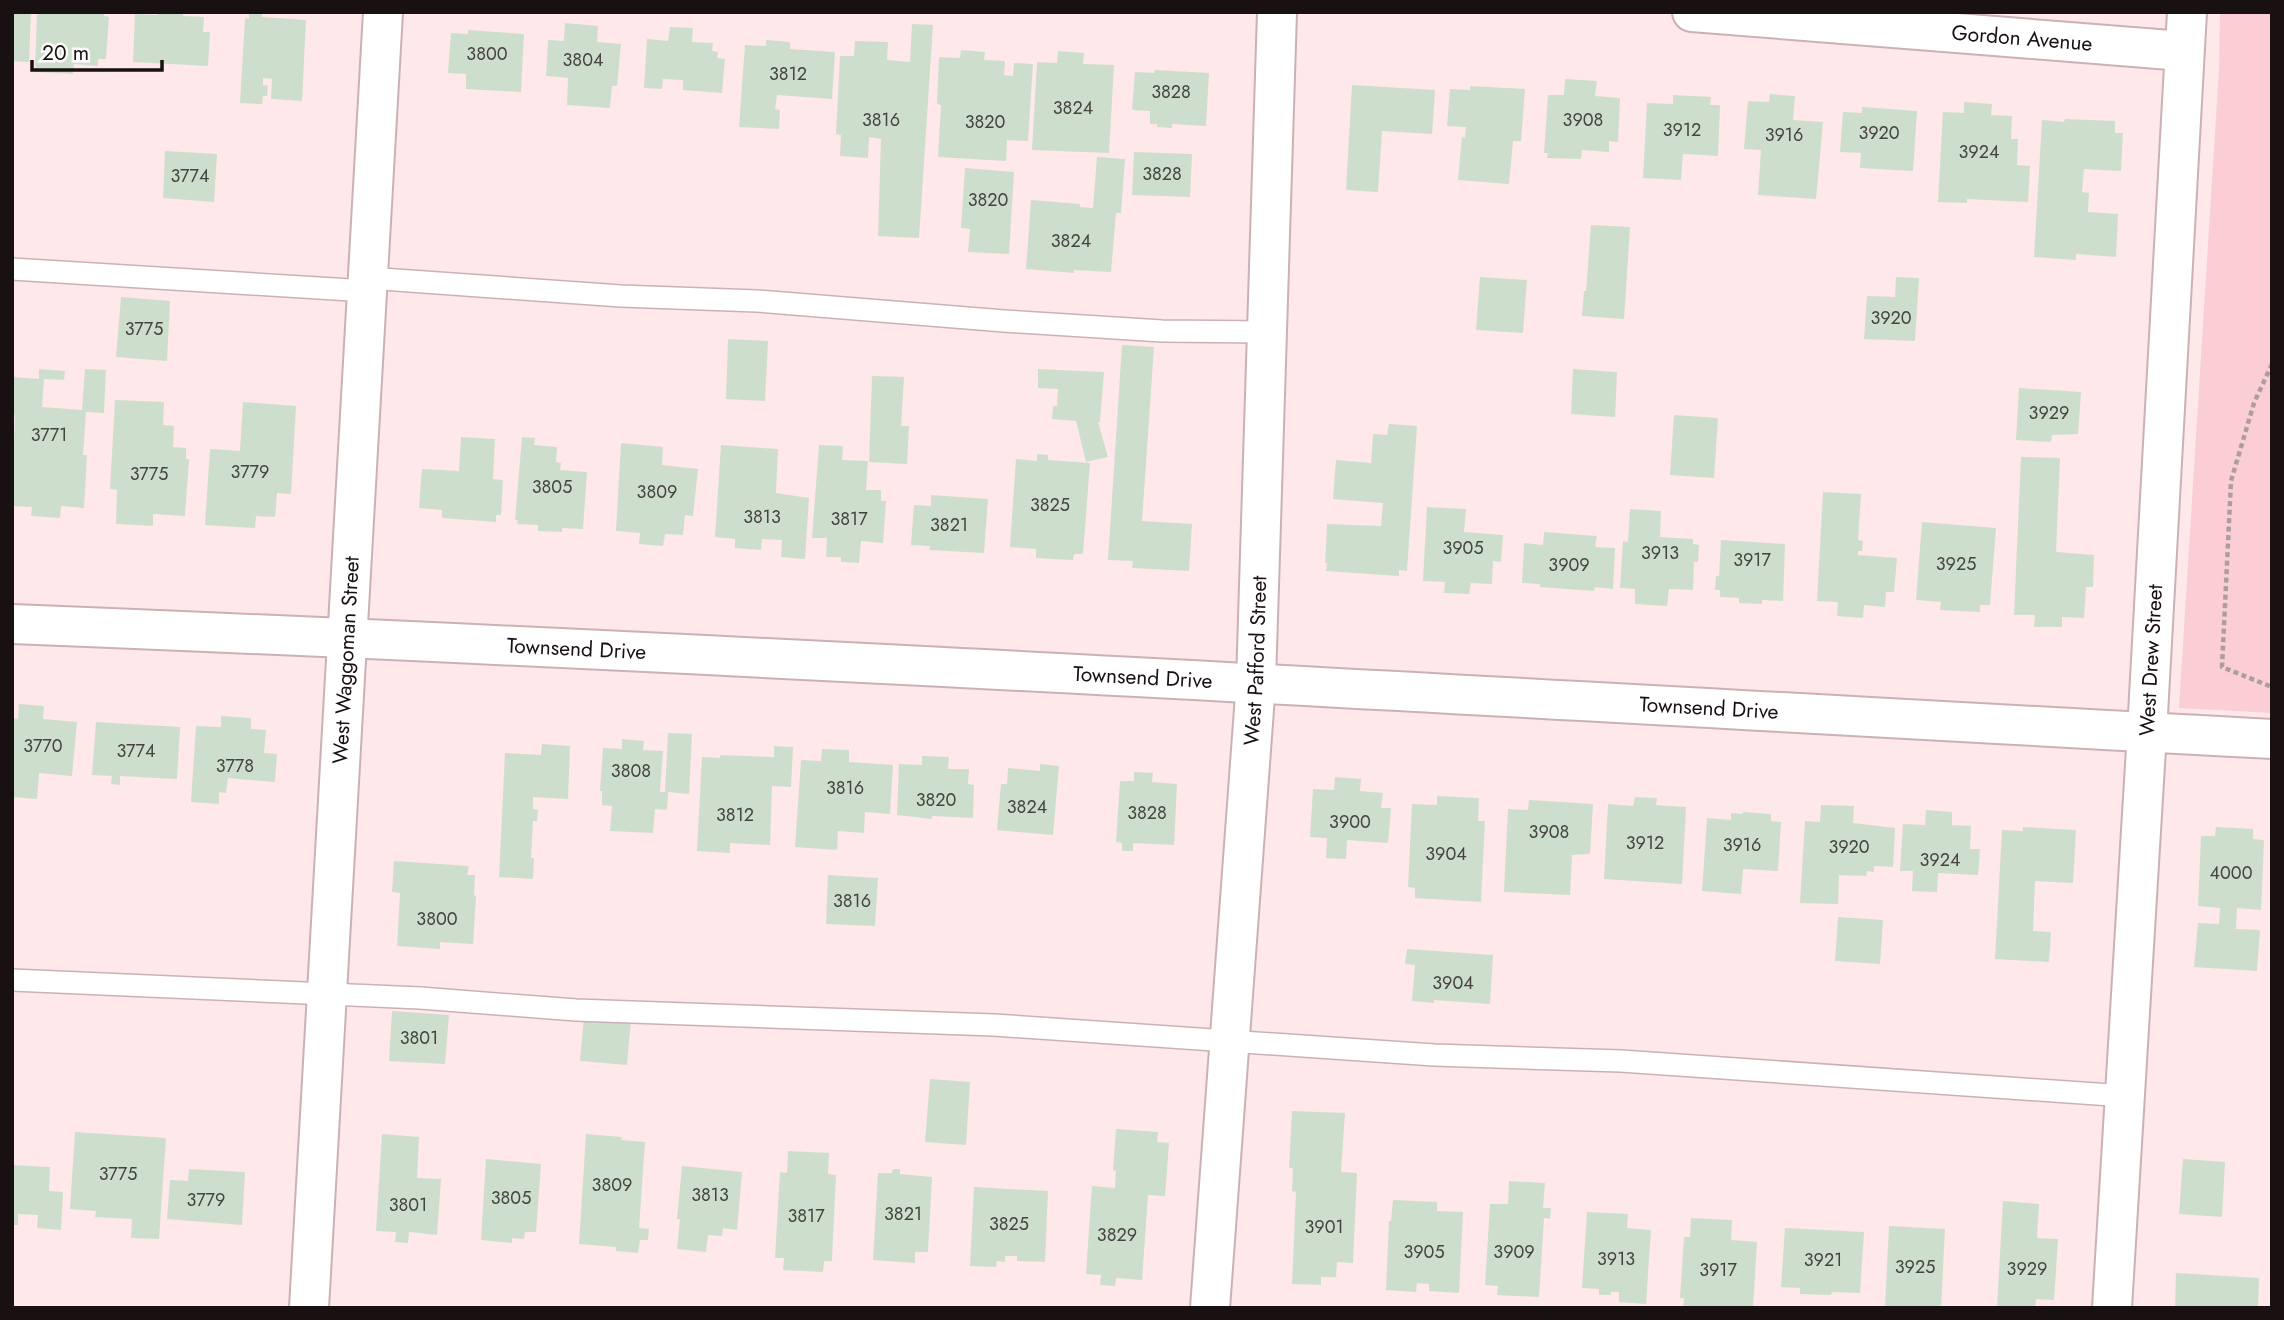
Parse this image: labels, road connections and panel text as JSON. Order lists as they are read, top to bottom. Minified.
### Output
{"streets":{"street":["Gordon Avenue","Townsend Drive","West Waggoman Street","West Drew Street","West Pafford Street"]},"crossings":[["Gordon Avenue","West Drew Street"],["Townsend Drive","West Waggoman Street"],["Townsend Drive","West Drew Street"],["Townsend Drive","West Pafford Street"]],"house_numbers":["3800","3804","3812","3828","3824","3816","3908","3820","3912","3920","3916","3924","3828","3774","3820","3824","3920","3775","3929","3771","3779","3775","3805","3809","3825","3813","3817","3821","3905","3913","3917","3925","3909","3770","3774","3778","3808","3816","3820","3824","3828","3812","3900","3908","3912","3916","3920","3904","3924","4000","3816","3800","3904","3801","3775","3809","3813","3805","3779","3801","3821","3817","3825","3901","3829","3905","3909","3913","3921","3925","3929","3917"],"scale_bar":"20 m"}
